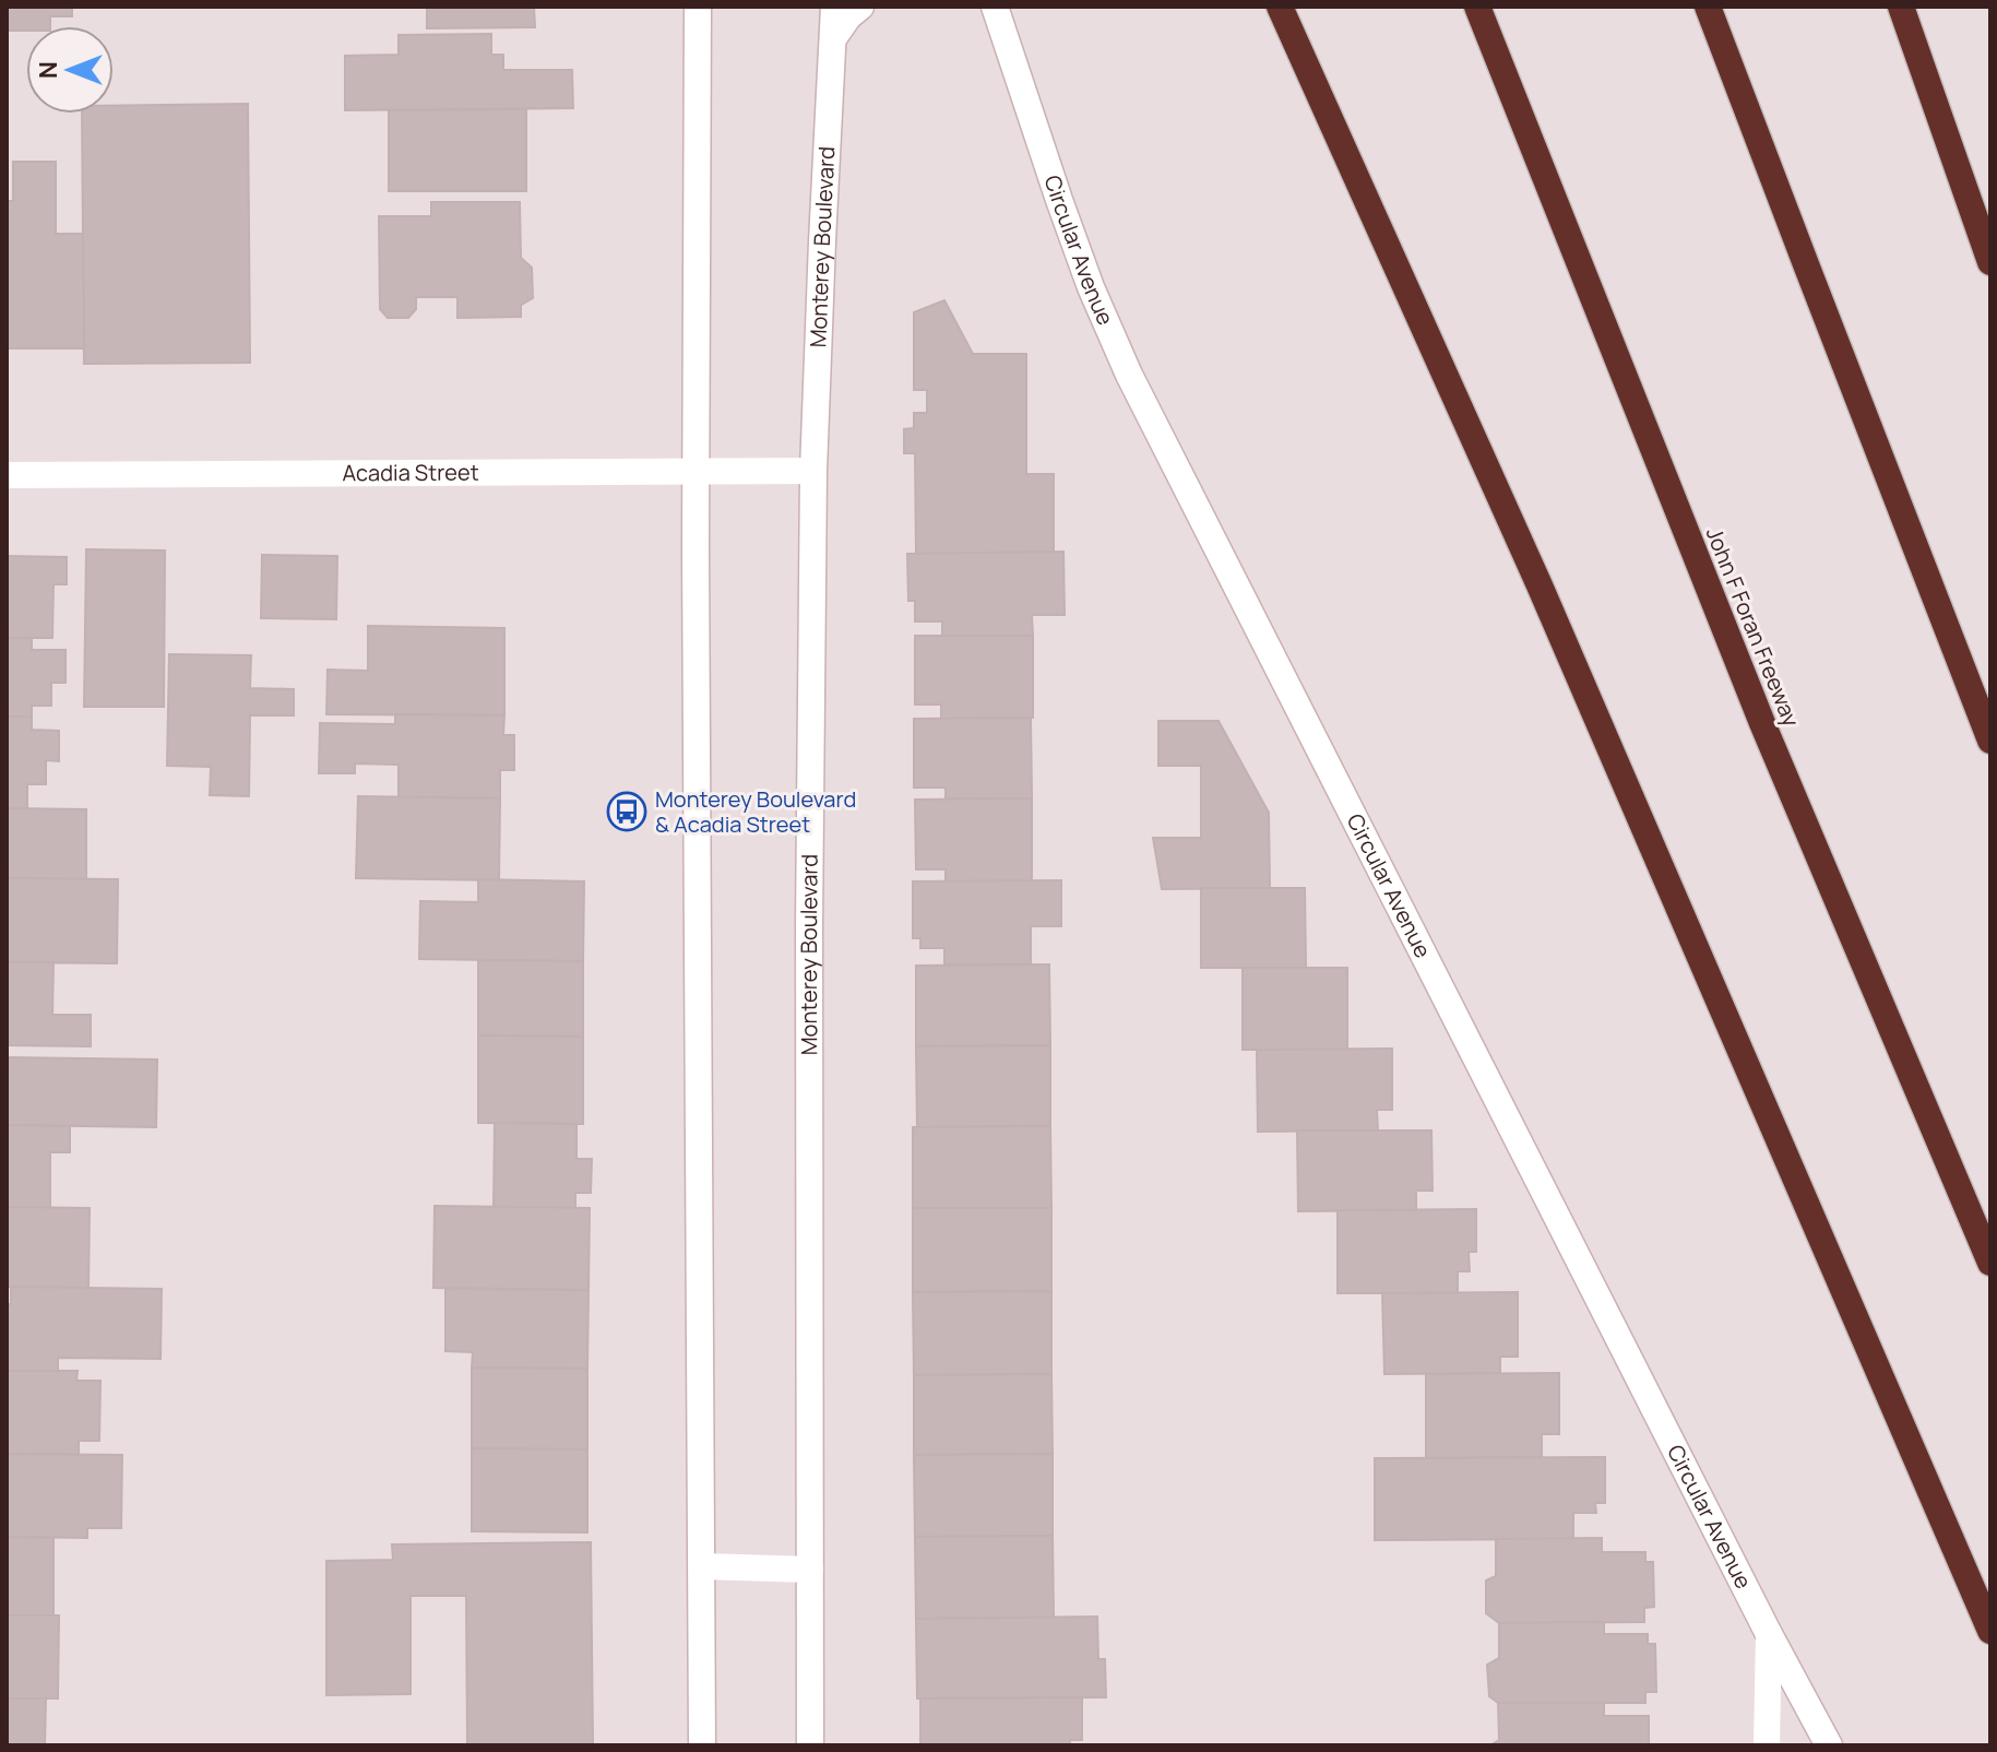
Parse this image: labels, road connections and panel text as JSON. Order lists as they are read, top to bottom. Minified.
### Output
{"streets":{"highway":["John F Foran Freeway"],"main road":["Monterey Boulevard","Circular Avenue","Acadia Street"]},"crossings":[["Monterey Boulevard","Acadia Street"]],"places":{"bus stop":["Monterey Boulevard & Acadia Street"]},"north":"left"}
